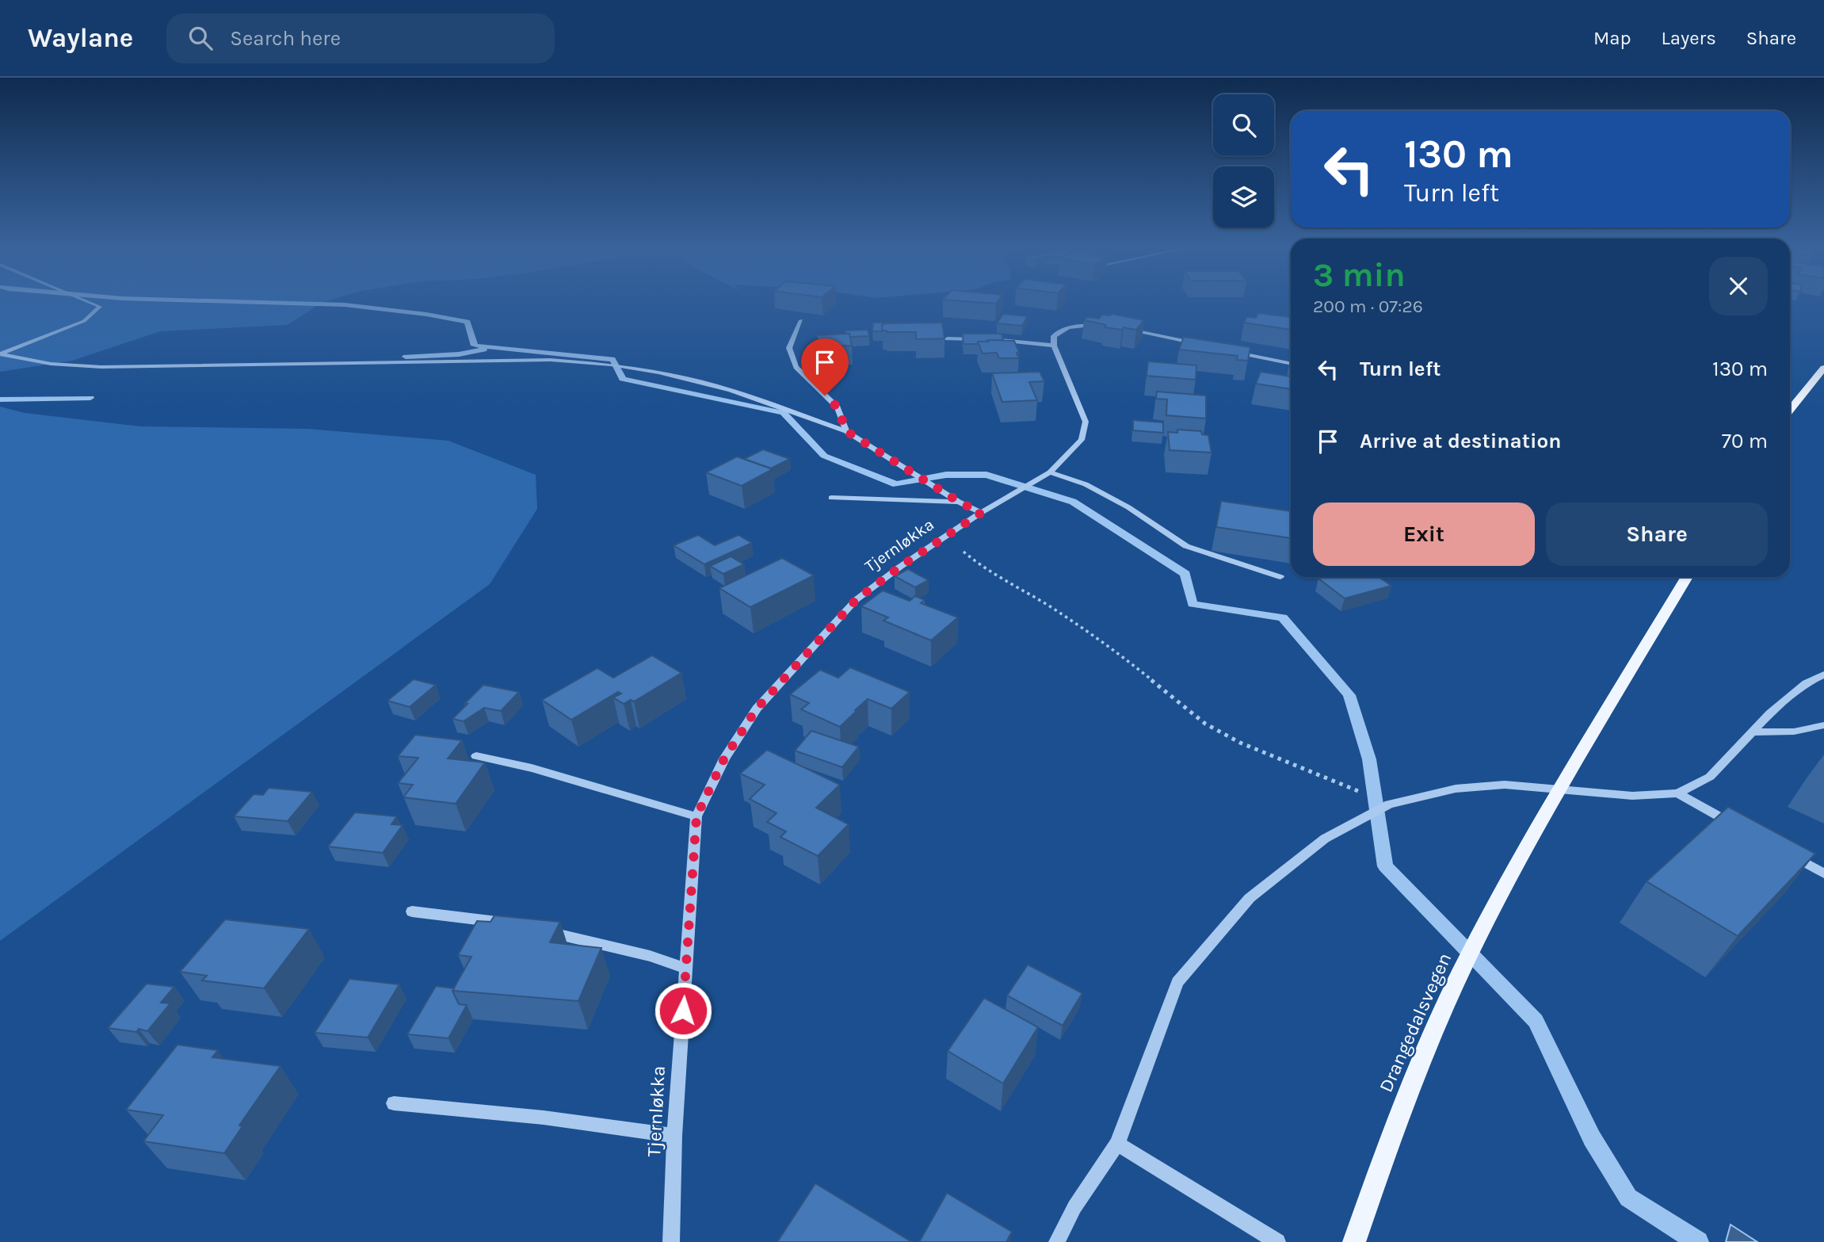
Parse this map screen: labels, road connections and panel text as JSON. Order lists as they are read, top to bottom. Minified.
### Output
{"streets":{"main road":["Drangedalsvegen"],"street":["Tjernløkka"]},"page":{"header":"Waylane","search":"Search here","nav":["Map","Layers","Share"],"turn":["130 m","Turn left"],"heading":["3 min","200 m · 07:26"],"list":[{"name":"Turn left","value":"130 m"},{"name":"Arrive at destination","value":"70 m"}],"buttons":["Exit","Share"]}}
